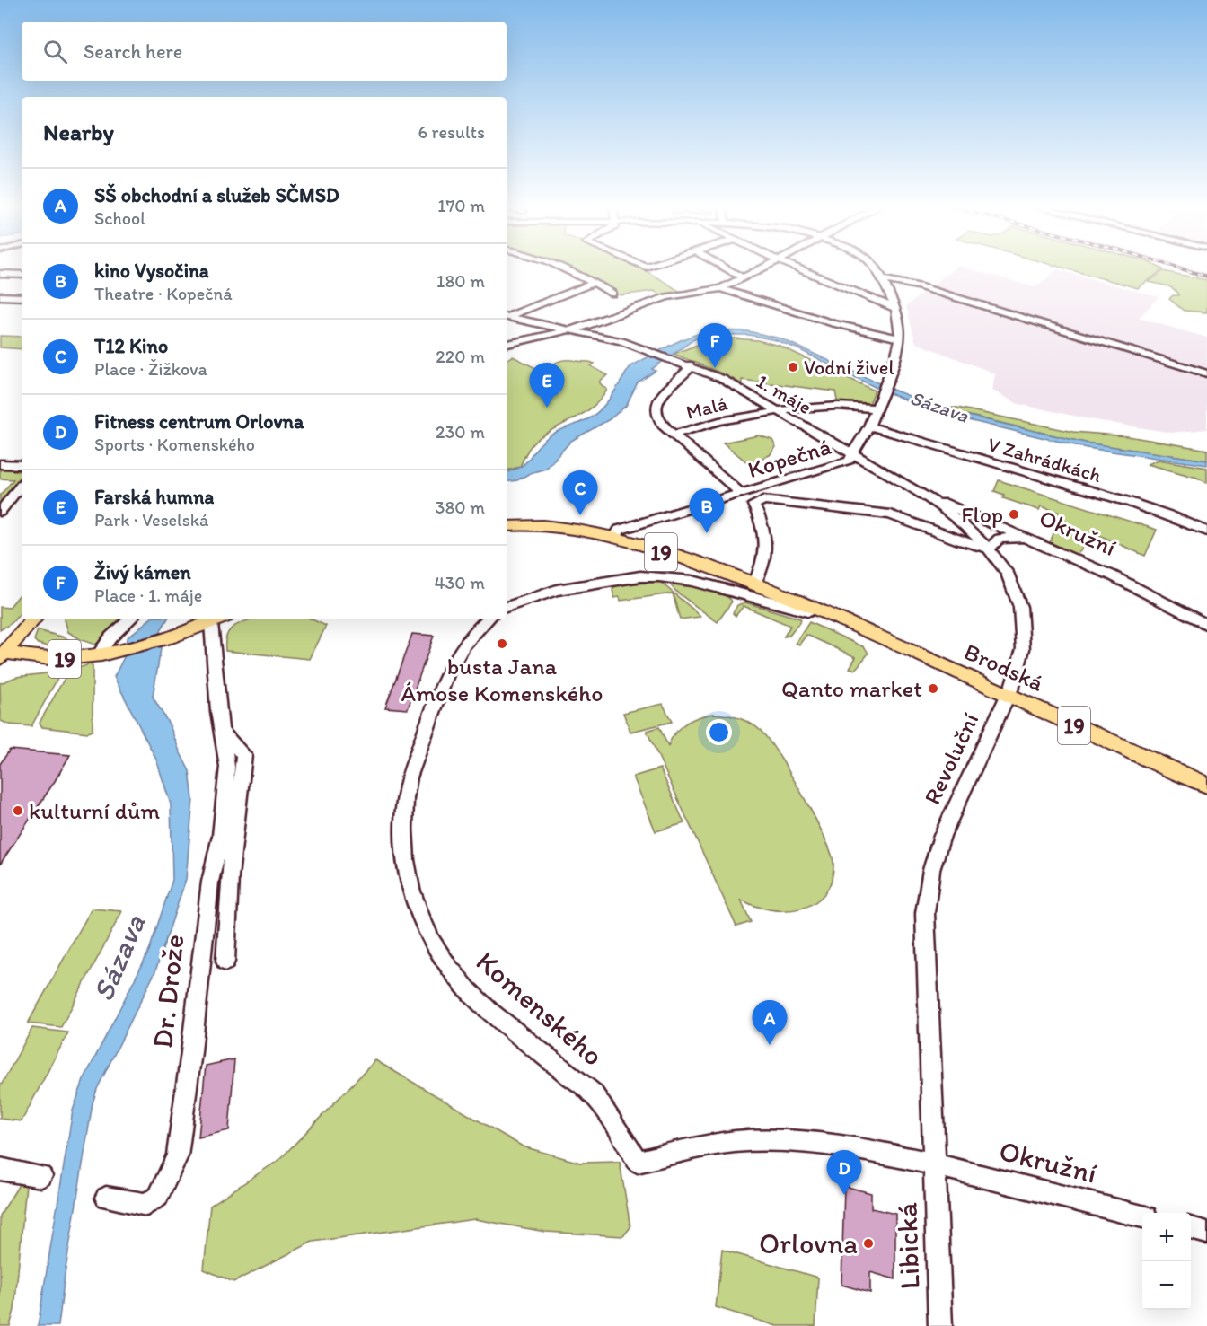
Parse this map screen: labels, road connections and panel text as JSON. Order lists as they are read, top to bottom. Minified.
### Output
{"streets":{"main road":["19","Brodská"],"street":["1. máje","Malá","Kopečná","V Zahrádkách","Okružní","Revoluční","Dr. Drože","Komenského","Libická"]},"crossings":[["1. máje","Malá"],["1. máje","Kopečná"],["1. máje","Revoluční"],["Kopečná","19"],["Kopečná","Revoluční"],["Okružní","Revoluční"],["Okružní","Komenského"],["Okružní","Libická"],["19","Brodská"],["19","Dr. Drože"],["Brodská","Revoluční"],["Revoluční","Komenského"],["Revoluční","Libická"],["Komenského","Libická"]],"water":["Sázava"],"places":["Vodní živel","Flop","busta Jana Ámose Komenského","Qanto market","kulturní dům","Orlovna"],"page":{"search":"Search here","heading":["Nearby","6 results"],"list":[{"mark":"A","name":"SŠ obchodní a služeb SČMSD","note":"School","value":"170 m"},{"mark":"B","name":"kino Vysočina","note":"Theatre · Kopečná","value":"180 m"},{"mark":"C","name":"T12 Kino","note":"Place · Žižkova","value":"220 m"},{"mark":"D","name":"Fitness centrum Orlovna","note":"Sports · Komenského","value":"230 m"},{"mark":"E","name":"Farská humna","note":"Park · Veselská","value":"380 m"},{"mark":"F","name":"Živý kámen","note":"Place · 1. máje","value":"430 m"}],"pins":["F","E","C","B","A","D"],"map_buttons":["+","−"]}}
